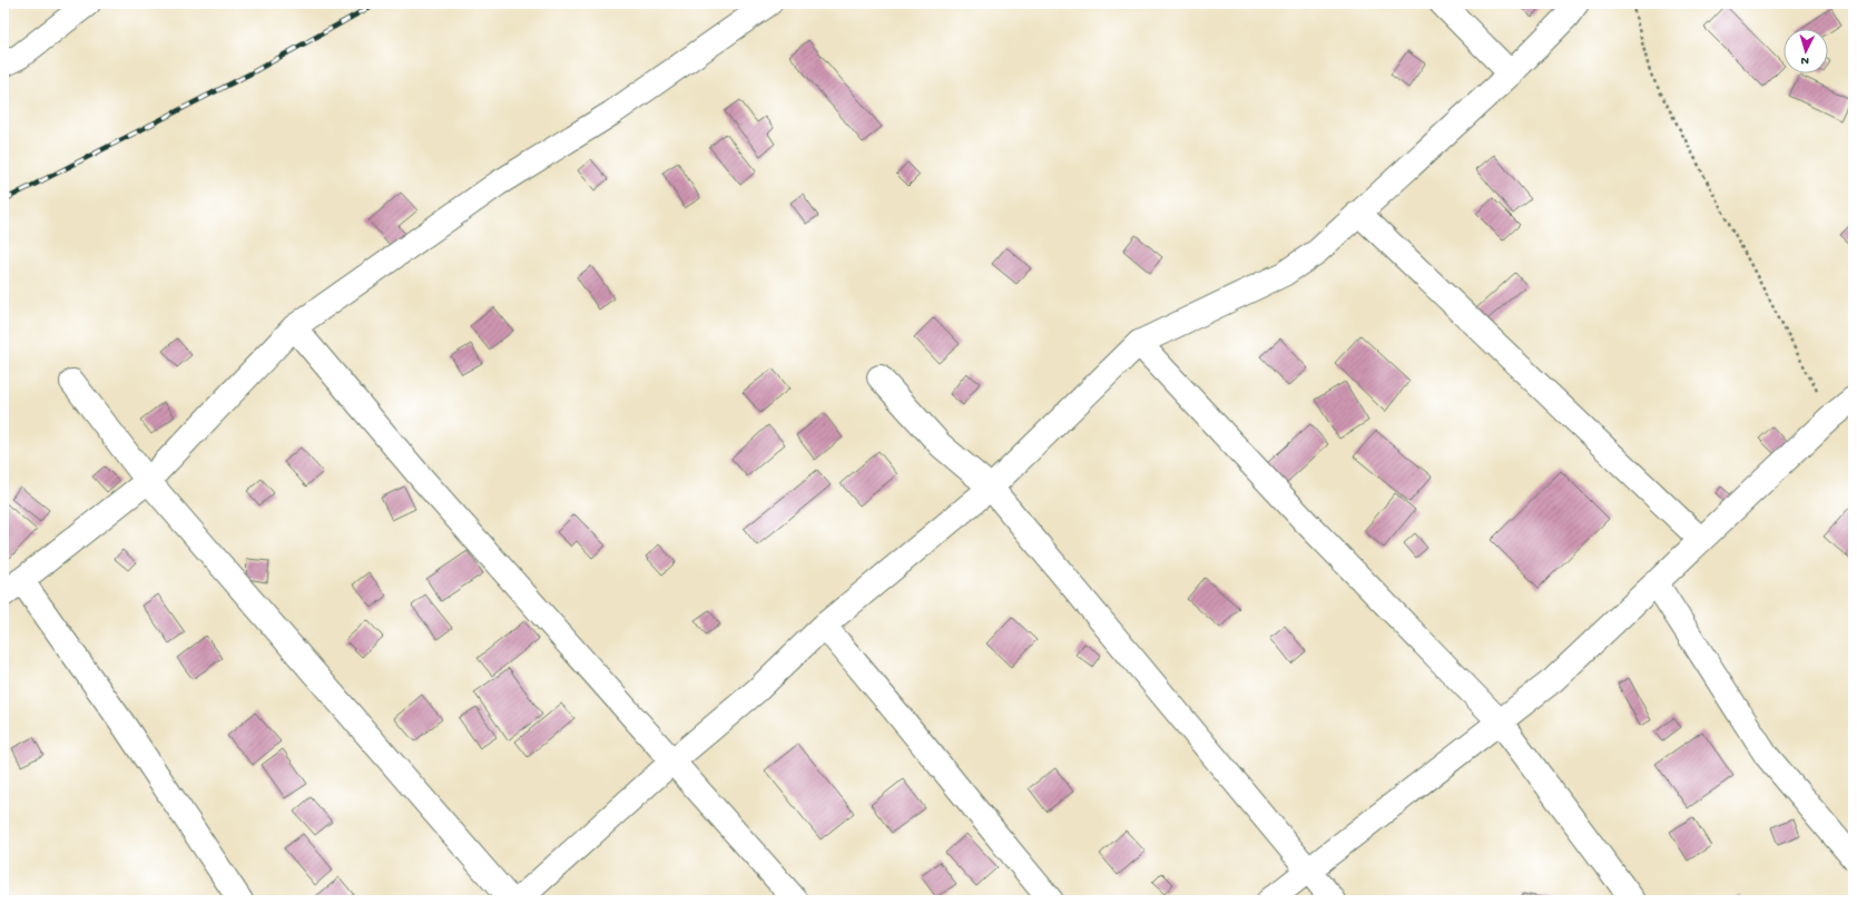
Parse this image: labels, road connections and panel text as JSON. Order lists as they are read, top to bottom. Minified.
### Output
{"north":"bottom"}
